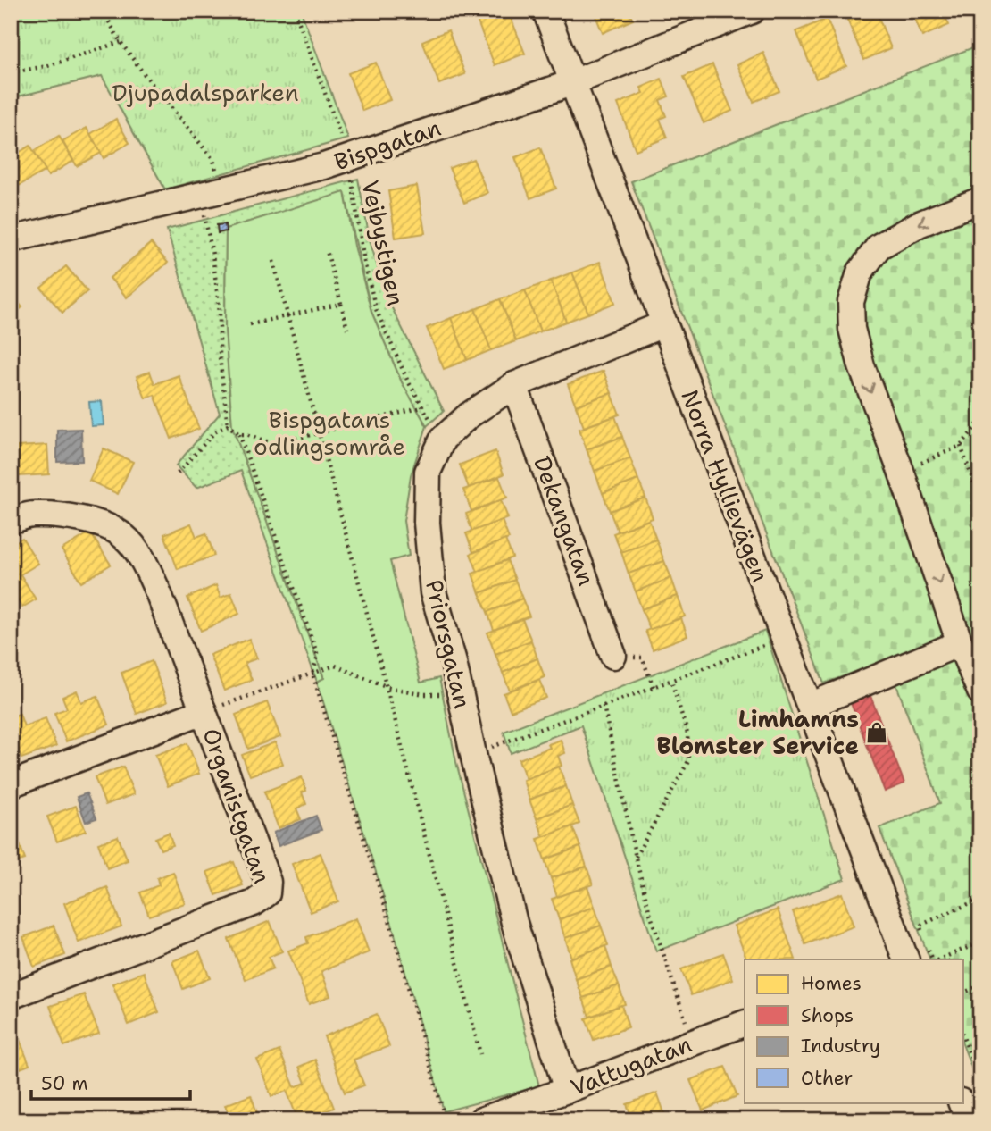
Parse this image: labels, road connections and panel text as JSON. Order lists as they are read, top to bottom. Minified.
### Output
{"streets":{"street":["Bispgatan","Norra Hyllievägen","Dekangatan","Priorsgatan","Organistgatan","Vattugatan"],"path":["Vejbystigen"]},"crossings":[["Bispgatan","Vejbystigen"],["Bispgatan","Norra Hyllievägen"],["Vejbystigen","Priorsgatan"],["Norra Hyllievägen","Priorsgatan"],["Dekangatan","Priorsgatan"],["Priorsgatan","Vattugatan"]],"parks":["Djupadalsparken","Bispgatans odlingsområe"],"places":{"shop":["Limhamns Blomster Service"]},"legend":["Homes","Shops","Industry","Other"],"scale_bar":"50 m"}
